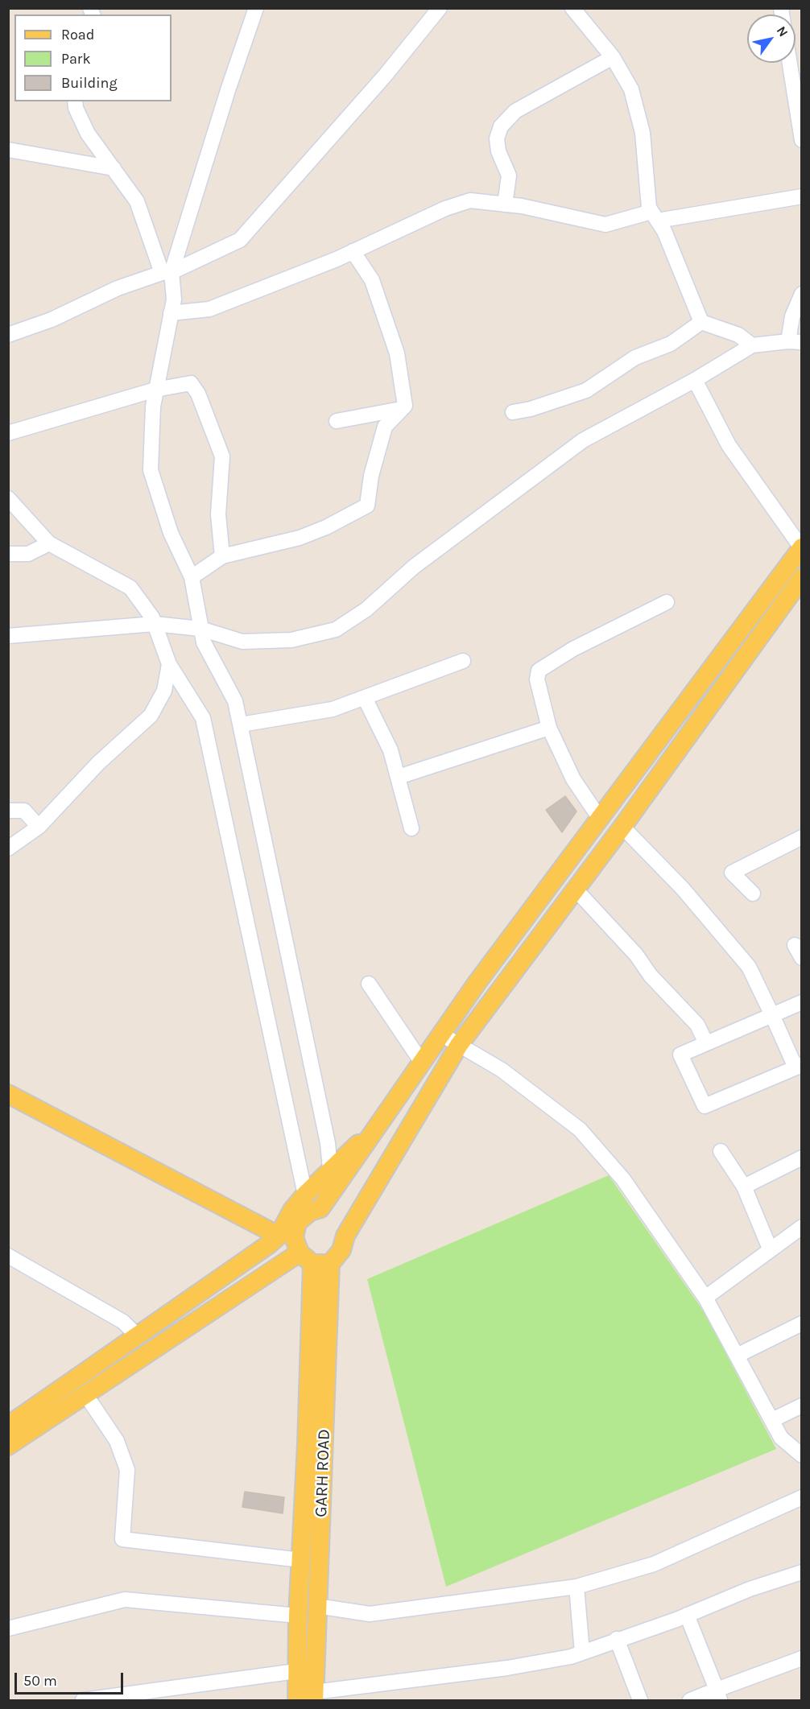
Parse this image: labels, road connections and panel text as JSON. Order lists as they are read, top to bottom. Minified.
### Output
{"streets":{"main road":["GARH ROAD"]},"legend":["Road","Park","Building"],"scale_bar":"50 m","north":"top right"}
